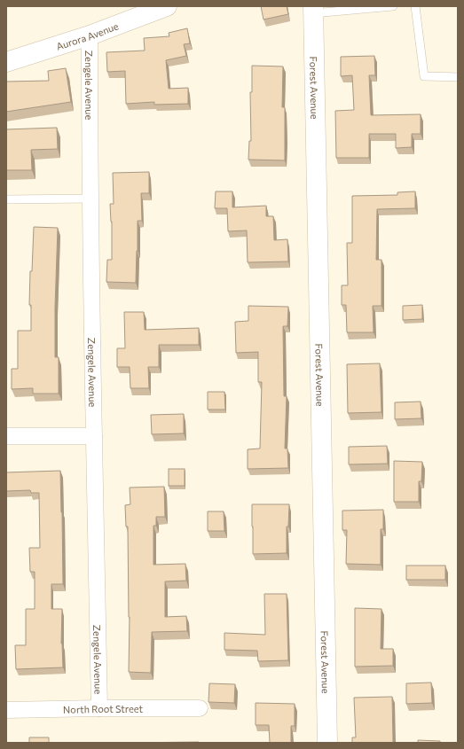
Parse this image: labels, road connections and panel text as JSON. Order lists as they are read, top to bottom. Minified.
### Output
{"streets":{"street":["Aurora Avenue","Zengele Avenue","Forest Avenue","North Root Street"]},"crossings":[["Aurora Avenue","Zengele Avenue"],["Zengele Avenue","North Root Street"]]}
